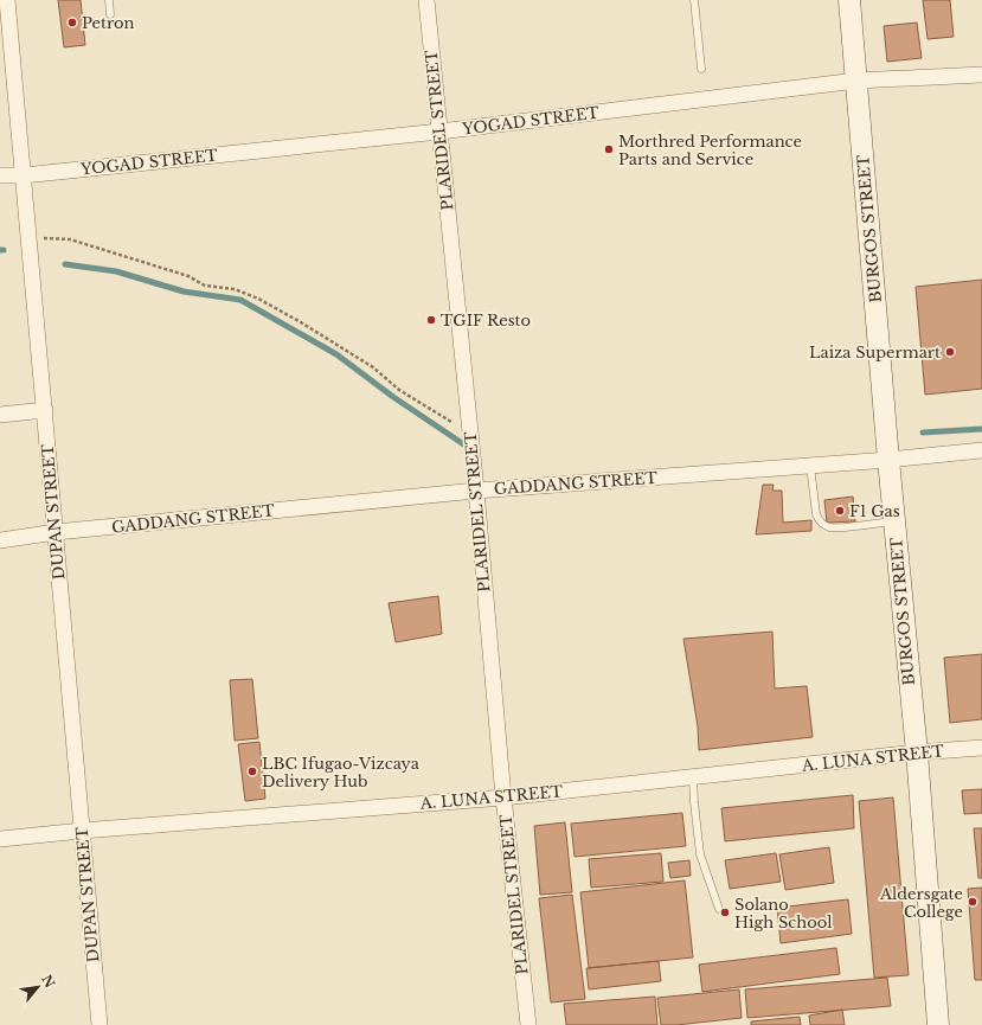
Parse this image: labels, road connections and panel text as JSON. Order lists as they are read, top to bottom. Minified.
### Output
{"streets":{"main road":["BURGOS STREET"],"street":["YOGAD STREET","PLARIDEL STREET","GADDANG STREET","DUPAN STREET","A. LUNA STREET"]},"crossings":[["YOGAD STREET","PLARIDEL STREET"],["YOGAD STREET","BURGOS STREET"],["YOGAD STREET","DUPAN STREET"],["PLARIDEL STREET","GADDANG STREET"],["PLARIDEL STREET","A. LUNA STREET"],["BURGOS STREET","GADDANG STREET"],["BURGOS STREET","A. LUNA STREET"],["GADDANG STREET","DUPAN STREET"],["DUPAN STREET","A. LUNA STREET"]],"places":["Petron","Morthred Performance Parts and Service","TGIF Resto","Laiza Supermart","F1 Gas","LBC Ifugao-Vizcaya Delivery Hub","Aldersgate College","Solano High School"],"north":"top right"}
